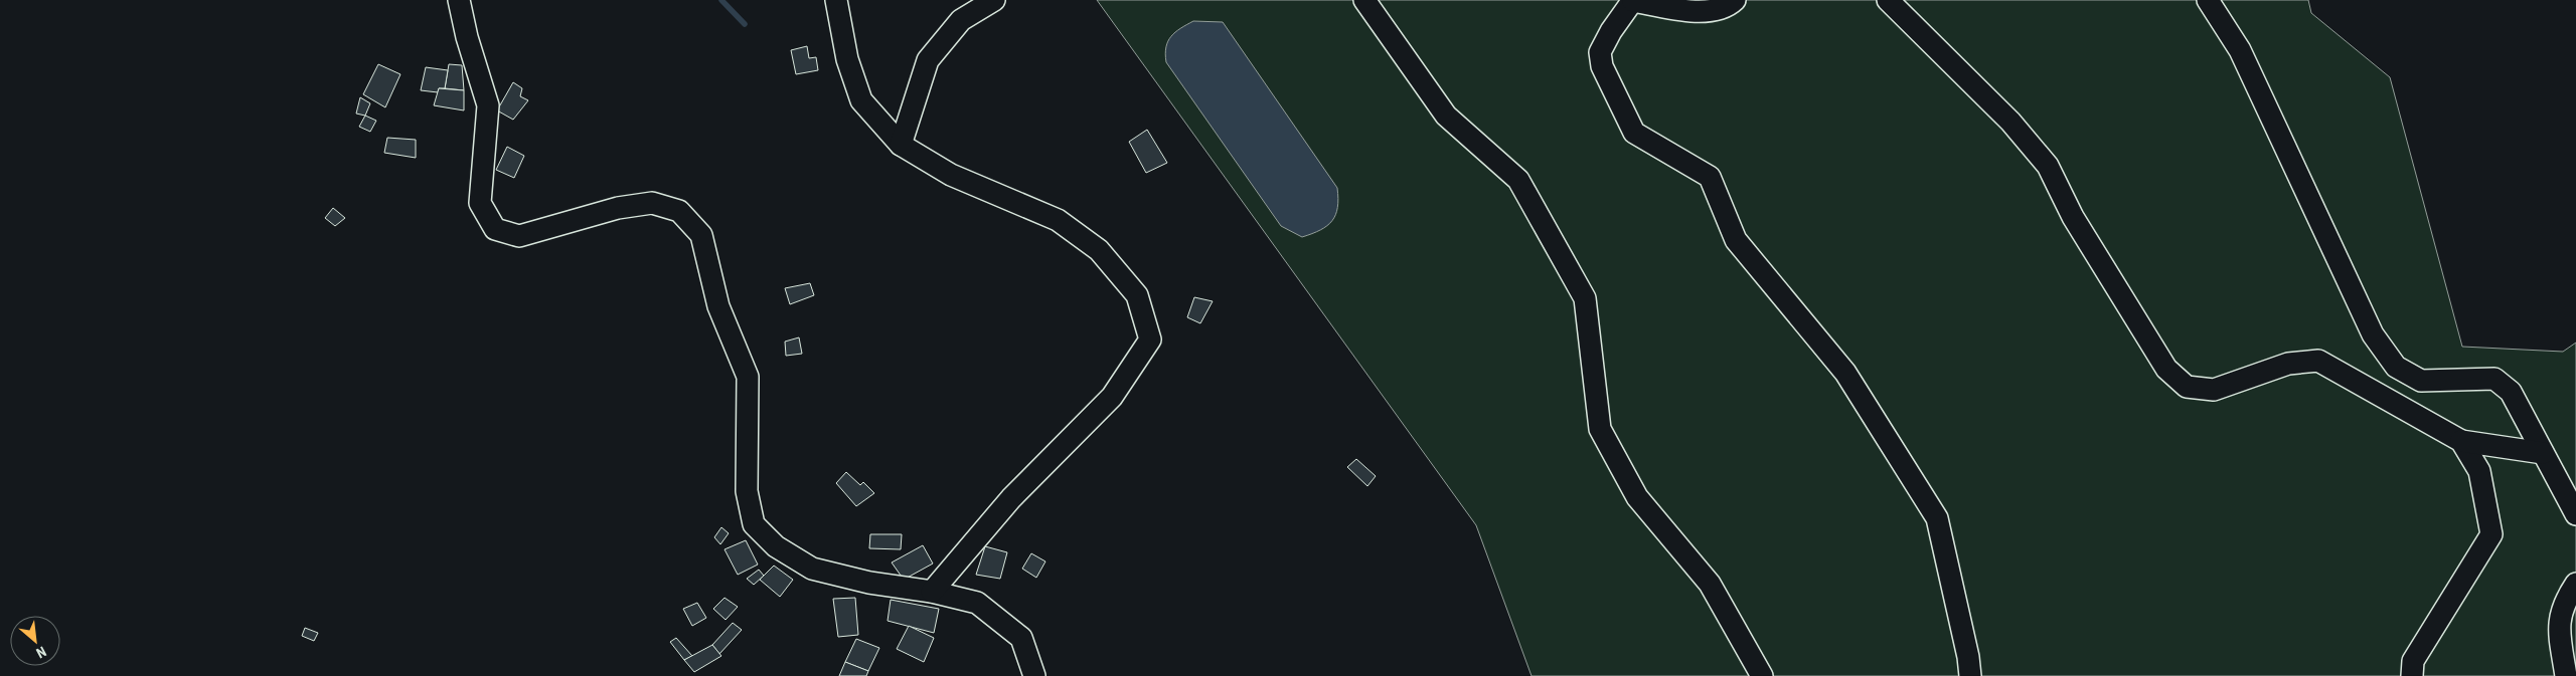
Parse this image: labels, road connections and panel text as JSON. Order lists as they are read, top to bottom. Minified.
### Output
{"north":"bottom right"}
